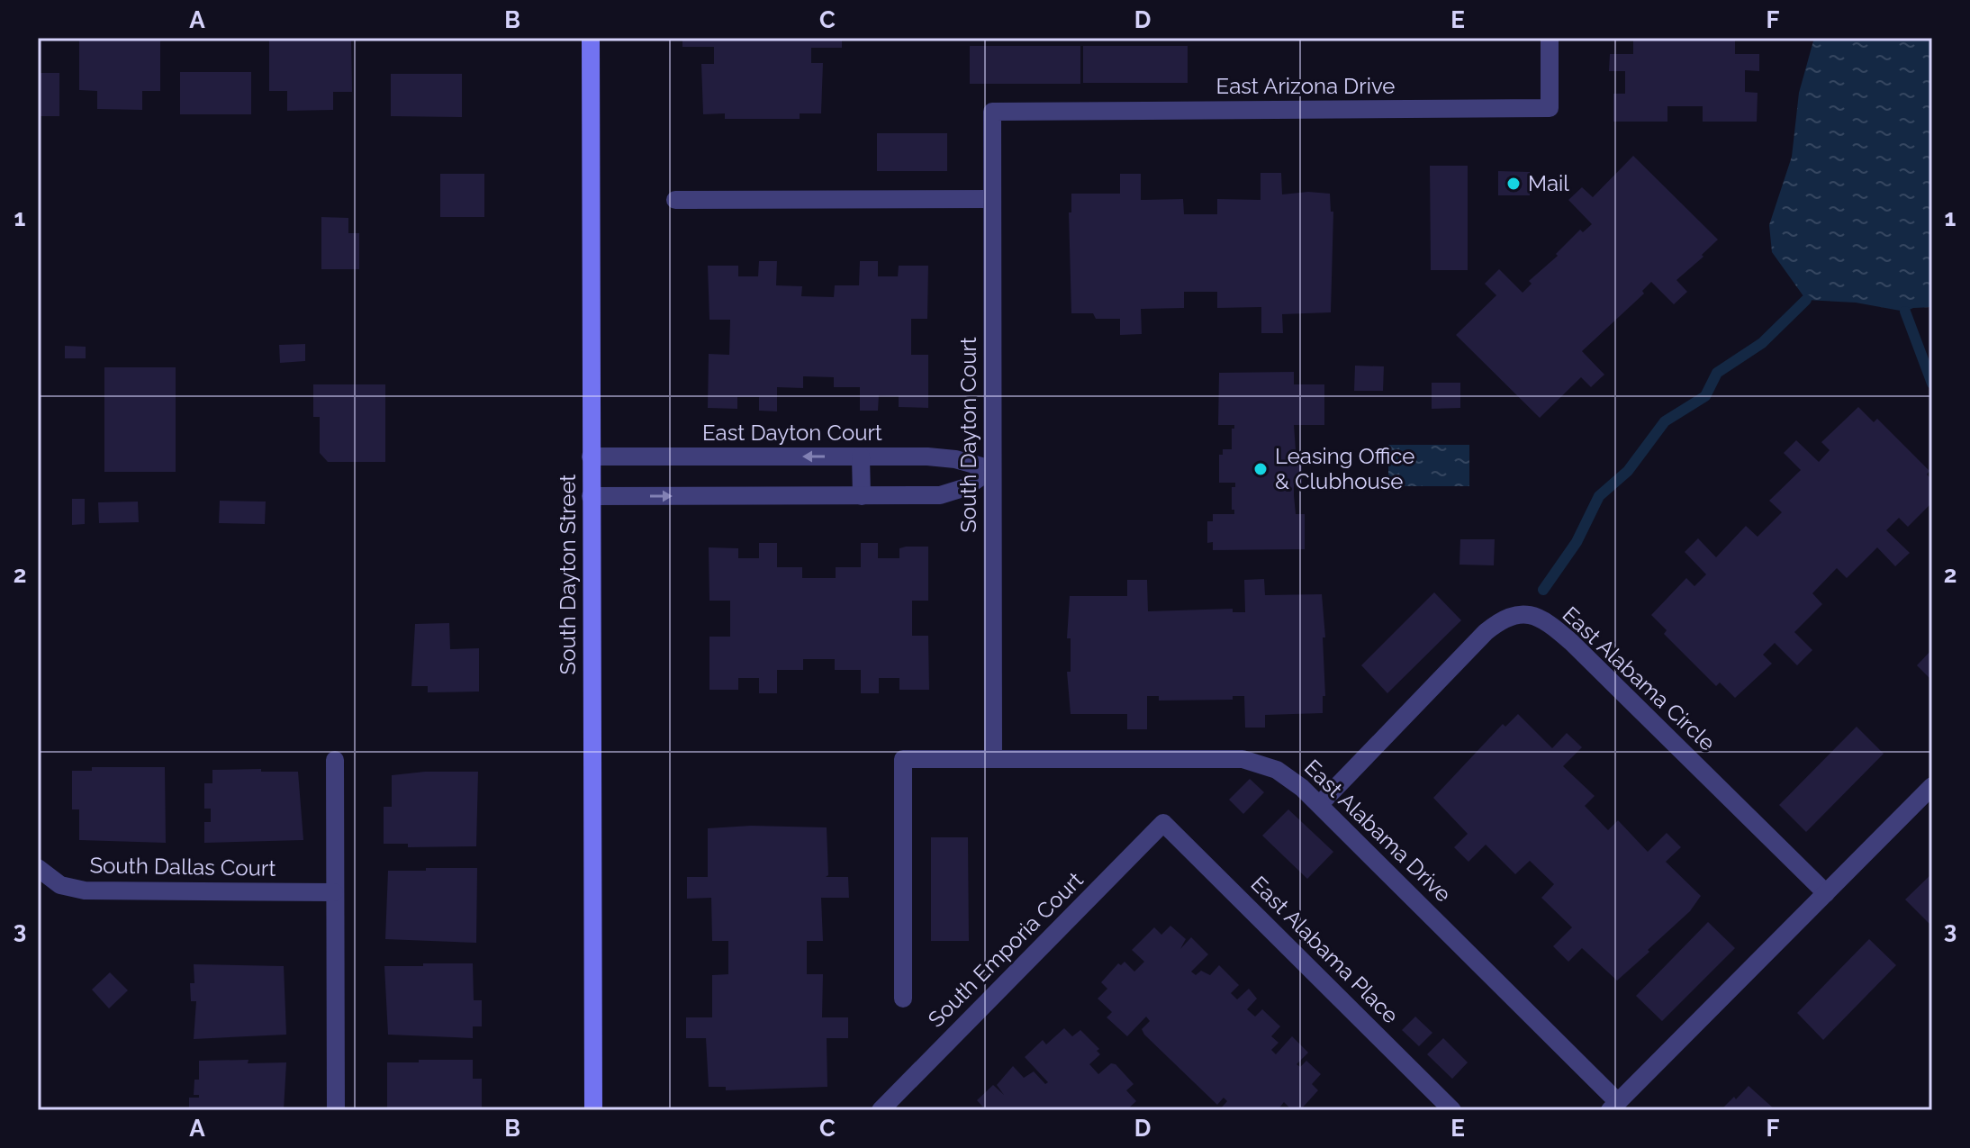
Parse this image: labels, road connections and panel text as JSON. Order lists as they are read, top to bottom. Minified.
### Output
{"streets":{"street":["East Arizona Drive","East Dayton Court","South Dayton Court","South Dayton Street","East Alabama Circle","East Alabama Drive","South Dallas Court","South Emporia Court","East Alabama Place"]},"crossings":[["East Arizona Drive","South Dayton Court"],["East Dayton Court","South Dayton Court"],["East Dayton Court","South Dayton Street"],["South Dayton Court","East Alabama Drive"],["East Alabama Circle","East Alabama Drive"],["South Emporia Court","East Alabama Place"]],"places":["Mail","Leasing Office & Clubhouse"],"grid":{"columns":["A","B","C","D","E","F"],"rows":["1","2","3"]}}
